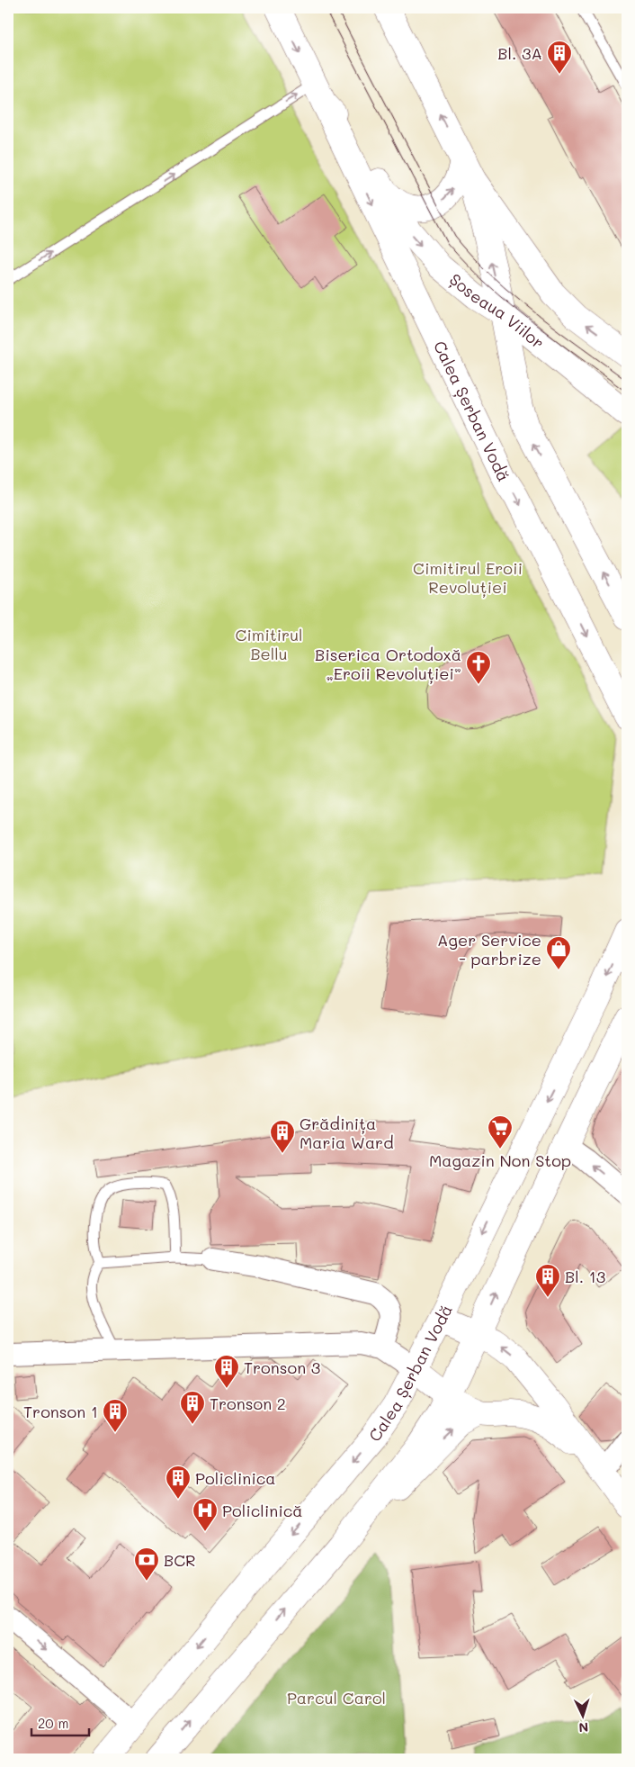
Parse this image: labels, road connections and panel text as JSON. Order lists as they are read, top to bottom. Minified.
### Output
{"streets":{"main road":["Șoseaua Viilor","Calea Șerban Vodă"]},"crossings":[["Șoseaua Viilor","Calea Șerban Vodă"]],"parks":["Cimitirul Eroii Revoluției","Cimitirul Bellu","Parcul Carol"],"places":{"building":["Bl. 3A","Grădinița Maria Ward","Bl. 13","Tronson 3","Tronson 2","Tronson 1","Policlinica"],"church":["Biserica Ortodoxă „Eroii Revoluției”"],"shop":["Ager Service - parbrize"],"supermarket":["Magazin Non Stop"],"hospital":["Policlinică"],"bank":["BCR"]},"scale_bar":"20 m","north":"bottom"}
